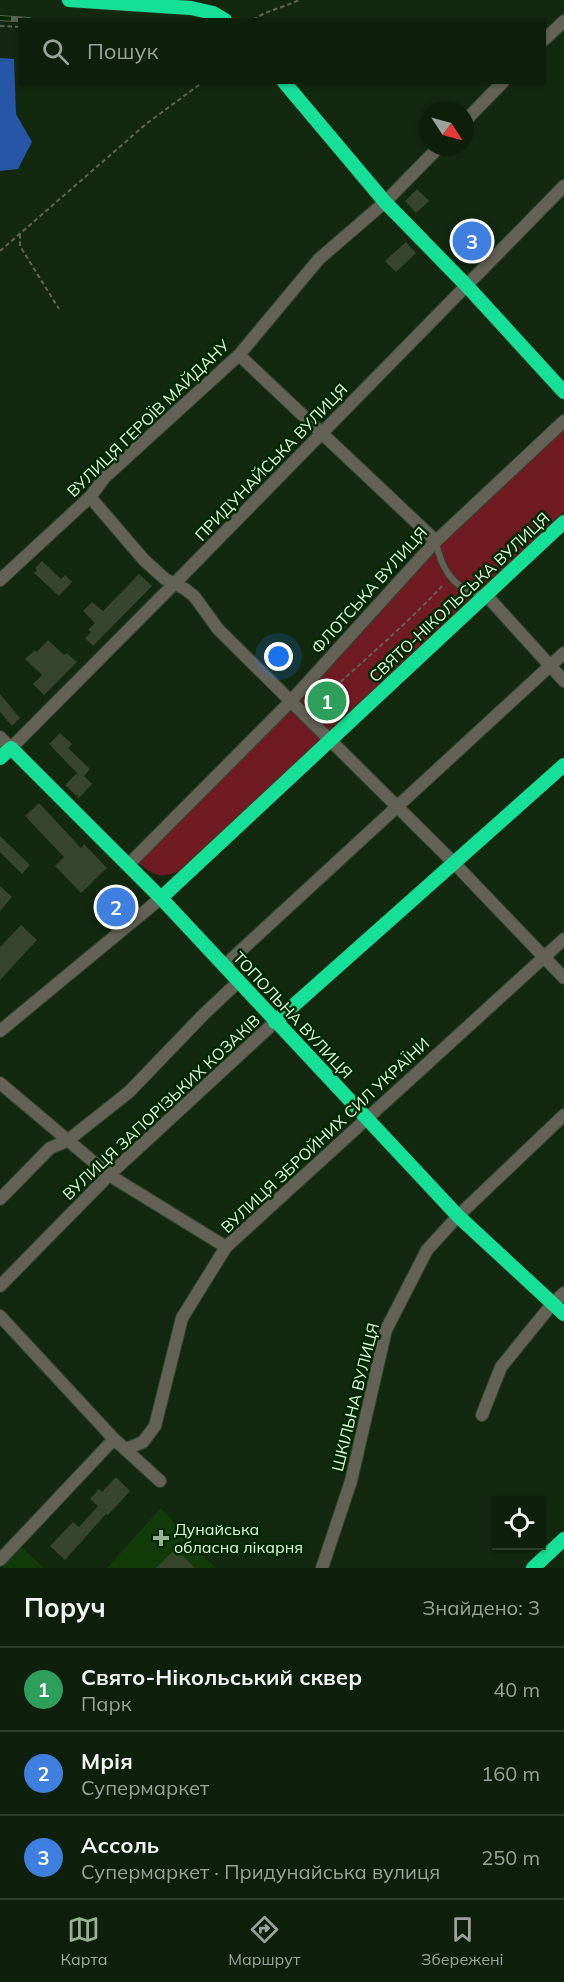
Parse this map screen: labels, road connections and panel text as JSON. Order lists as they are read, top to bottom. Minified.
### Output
{"streets":{"main road":["ПРИДУНАЙСЬКА ВУЛИЦЯ","СВЯТО-НІКОЛЬСЬКА ВУЛИЦЯ","ТОПОЛЬНА ВУЛИЦЯ","ВУЛИЦЯ ЗАПОРІЗЬКИХ КОЗАКІВ"],"street":["ВУЛИЦЯ ГЕРОЇВ МАЙДАНУ","ФЛОТСЬКА ВУЛИЦЯ","ВУЛИЦЯ ЗБРОЙНИХ СИЛ УКРАЇНИ","ШКІЛЬНА ВУЛИЦЯ"]},"crossings":[["ПРИДУНАЙСЬКА ВУЛИЦЯ","ТОПОЛЬНА ВУЛИЦЯ"],["ФЛОТСЬКА ВУЛИЦЯ","ТОПОЛЬНА ВУЛИЦЯ"],["СВЯТО-НІКОЛЬСЬКА ВУЛИЦЯ","ТОПОЛЬНА ВУЛИЦЯ"],["ТОПОЛЬНА ВУЛИЦЯ","ВУЛИЦЯ ЗАПОРІЗЬКИХ КОЗАКІВ"],["ТОПОЛЬНА ВУЛИЦЯ","ВУЛИЦЯ ЗБРОЙНИХ СИЛ УКРАЇНИ"],["ТОПОЛЬНА ВУЛИЦЯ","ШКІЛЬНА ВУЛИЦЯ"]],"places":{"health":["Дунайська обласна лікарня"]},"north":"bottom right","page":{"search":"Пошук","pins":["3","1","2"],"heading":["Поруч","Знайдено: 3"],"list":[{"mark":"1","name":"Свято-Нікольський сквер","note":"Парк","value":"40 m"},{"mark":"2","name":"Мрія","note":"Супермаркет","value":"160 m"},{"mark":"3","name":"Ассоль","note":"Супермаркет · Придунайська вулиця","value":"250 m"}],"nav":["Карта","Маршрут","Збережені"]}}
